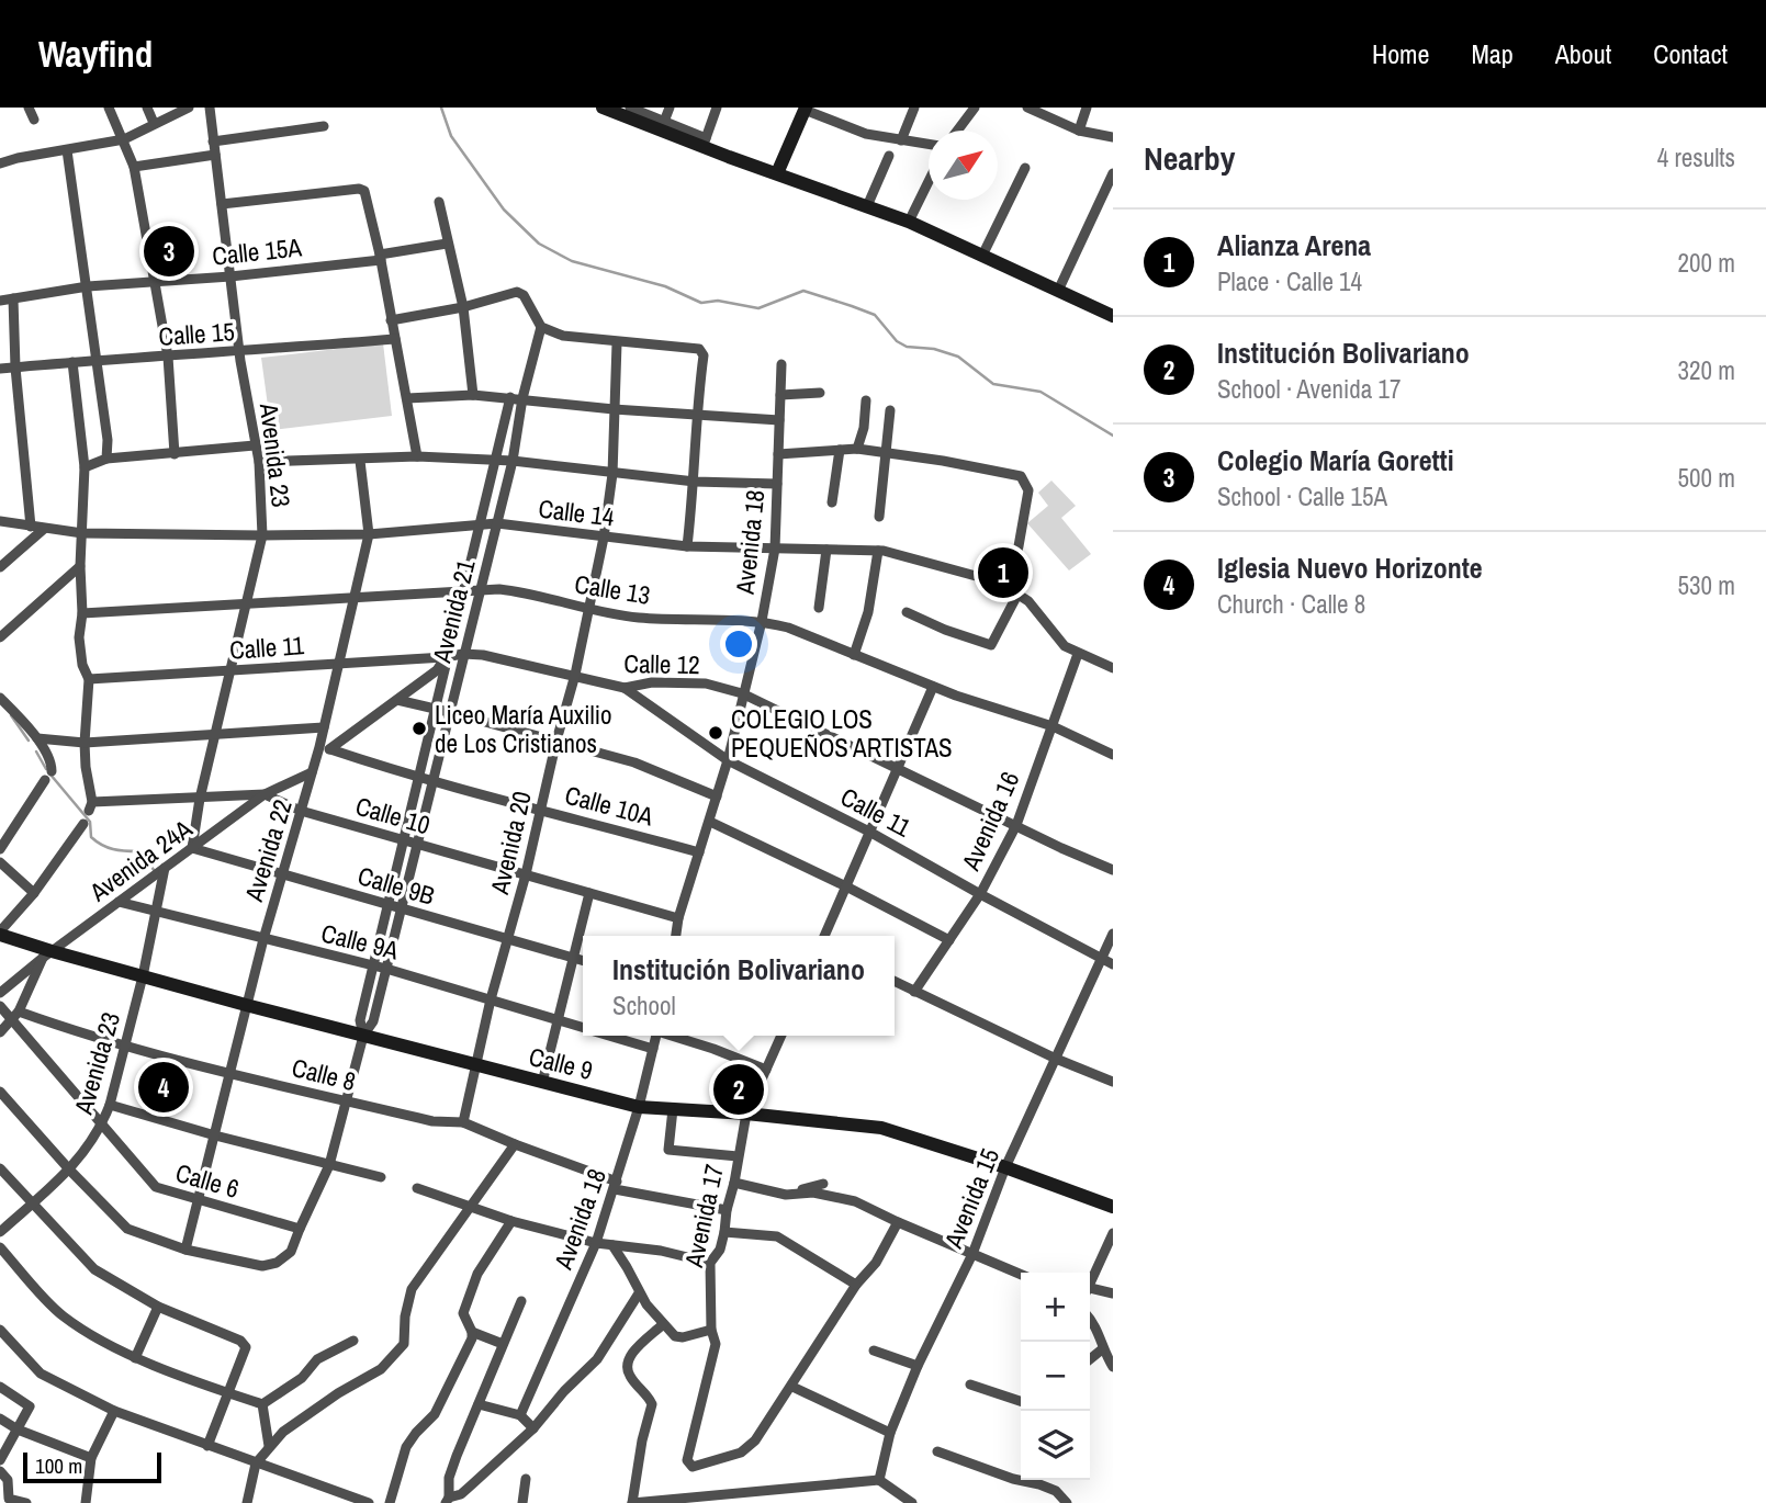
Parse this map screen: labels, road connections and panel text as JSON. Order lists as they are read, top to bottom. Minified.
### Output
{"streets":{"street":["Calle 15A","Calle 15","Avenida 23","Calle 14","Avenida 18","Calle 13","Avenida 21","Calle 11","Calle 12","Calle 10A","Calle 10","Avenida 16","Avenida 20","Avenida 22","Avenida 24A","Calle 9B","Calle 9A","Calle 9","Calle 8","Calle 6","Avenida 15","Avenida 17"]},"crossings":[["Calle 15A","Avenida 23"],["Calle 15","Avenida 23"],["Avenida 23","Calle 14"],["Avenida 23","Calle 13"],["Avenida 23","Calle 11"],["Avenida 23","Calle 10"],["Avenida 23","Avenida 24A"],["Avenida 23","Calle 9B"],["Avenida 23","Calle 9A"],["Avenida 23","Calle 9"],["Avenida 23","Calle 8"],["Avenida 23","Calle 6"],["Calle 14","Avenida 18"],["Calle 14","Avenida 21"],["Calle 14","Avenida 16"],["Calle 14","Avenida 20"],["Calle 14","Avenida 22"],["Avenida 18","Calle 13"],["Avenida 18","Calle 11"],["Avenida 18","Calle 12"],["Avenida 18","Calle 10A"],["Avenida 18","Calle 10"],["Avenida 18","Calle 9A"],["Avenida 18","Calle 9"],["Avenida 18","Calle 8"],["Calle 13","Avenida 21"],["Calle 13","Avenida 16"],["Calle 13","Avenida 20"],["Calle 13","Avenida 22"],["Avenida 21","Calle 11"],["Avenida 21","Calle 12"],["Avenida 21","Calle 10A"],["Avenida 21","Calle 10"],["Avenida 21","Avenida 22"],["Avenida 21","Calle 9B"],["Avenida 21","Calle 9A"],["Avenida 21","Calle 9"],["Avenida 21","Calle 8"],["Avenida 21","Calle 6"],["Calle 11","Calle 12"],["Calle 11","Avenida 16"],["Calle 11","Avenida 22"],["Calle 11","Avenida 15"],["Calle 12","Avenida 16"],["Calle 12","Avenida 20"],["Calle 10A","Avenida 20"],["Calle 10A","Avenida 22"],["Calle 10","Avenida 20"],["Calle 10","Avenida 22"],["Calle 10","Avenida 24A"],["Avenida 20","Calle 9B"],["Avenida 20","Calle 9A"],["Avenida 20","Calle 9"],["Avenida 20","Calle 8"],["Avenida 22","Avenida 24A"],["Avenida 22","Calle 9B"],["Avenida 22","Calle 9A"],["Avenida 22","Calle 9"],["Avenida 22","Calle 8"],["Avenida 22","Calle 6"],["Avenida 24A","Calle 9B"],["Avenida 24A","Calle 9A"],["Avenida 24A","Calle 9"],["Calle 9","Avenida 15"],["Calle 9","Avenida 17"],["Calle 8","Calle 6"],["Calle 8","Avenida 17"]],"places":["Liceo María Auxilio de Los Cristianos","COLEGIO LOS PEQUEÑOS ARTISTAS"],"scale_bar":"100 m","north":"top right","page":{"header":"Wayfind","nav":["Home","Map","About","Contact"],"heading":["Nearby","4 results"],"list":[{"mark":"1","name":"Alianza Arena","note":"Place · Calle 14","value":"200 m"},{"mark":"2","name":"Institución Bolivariano","note":"School · Avenida 17","value":"320 m"},{"mark":"3","name":"Colegio María Goretti","note":"School · Calle 15A","value":"500 m"},{"mark":"4","name":"Iglesia Nuevo Horizonte","note":"Church · Calle 8","value":"530 m"}],"pins":["3","1","4","2"],"popup":["Institución Bolivariano","School"],"map_buttons":["+","−"],"scale":"100 m"}}
